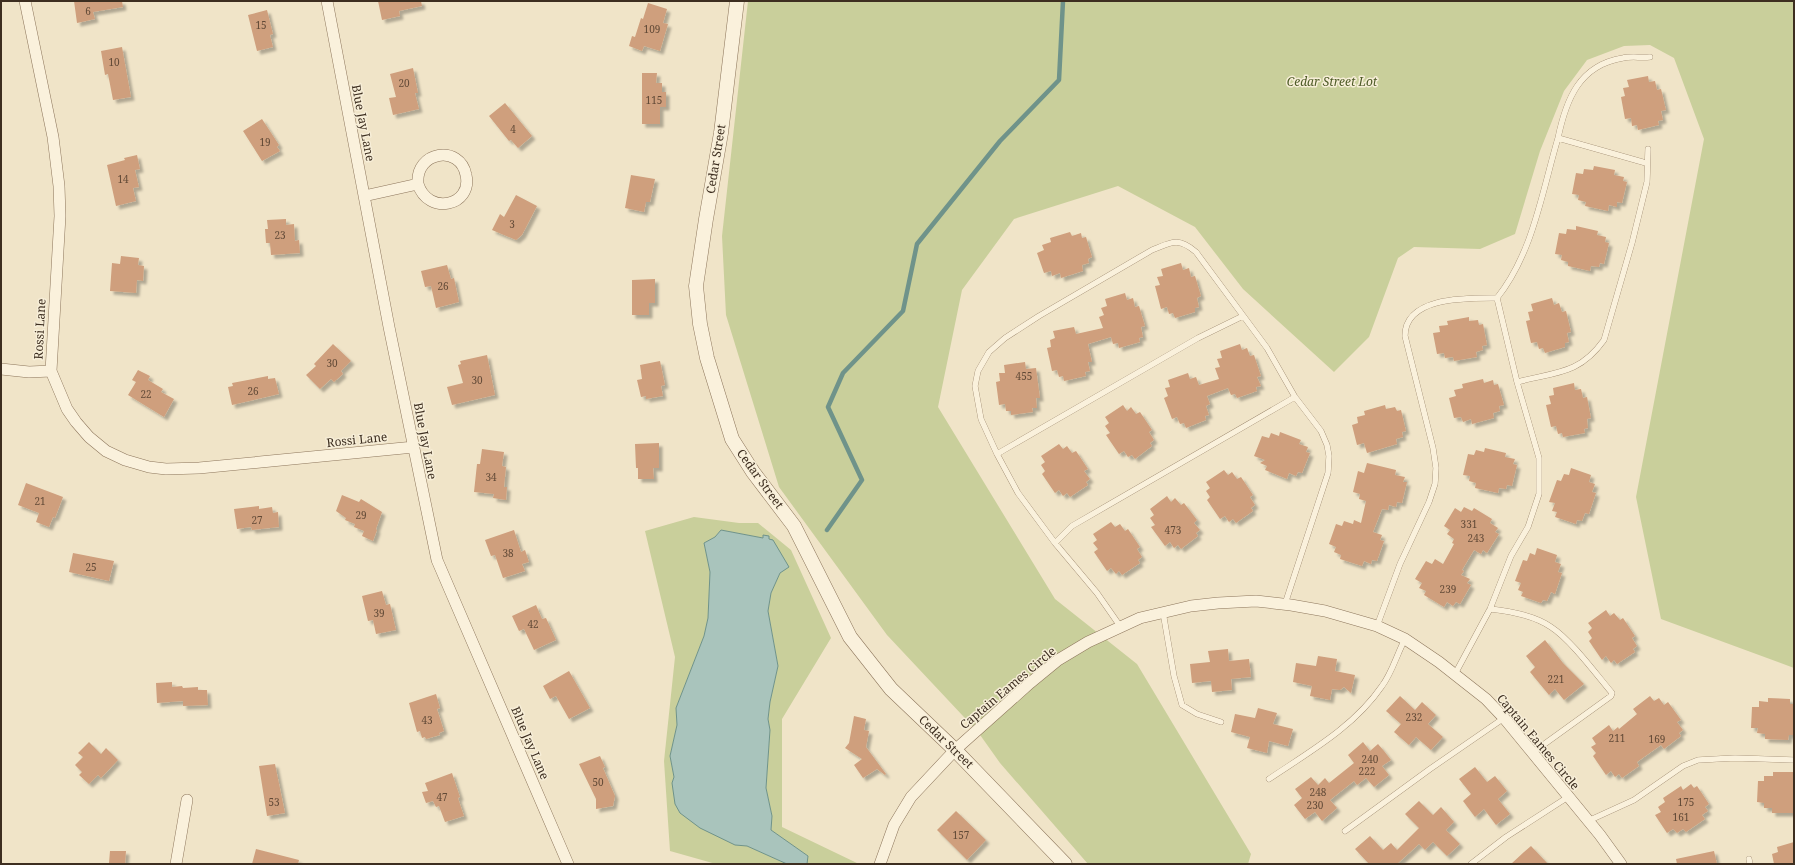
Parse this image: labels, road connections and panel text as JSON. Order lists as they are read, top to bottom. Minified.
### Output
{"streets":{"street":["Blue Jay Lane","Cedar Street","Rossi Lane","Captain Eames Circle"]},"crossings":[["Blue Jay Lane","Rossi Lane"],["Cedar Street","Captain Eames Circle"]],"parks":["Cedar Street Lot"],"house_numbers":["6","15","109","10","20","115","4","19","14","3","23","26","30","455","30","26","22","34","21","29","27","331","473","243","38","25","239","39","42","221","232","43","211","169","240","222","50","248","47","53","175","230","161","157"]}
